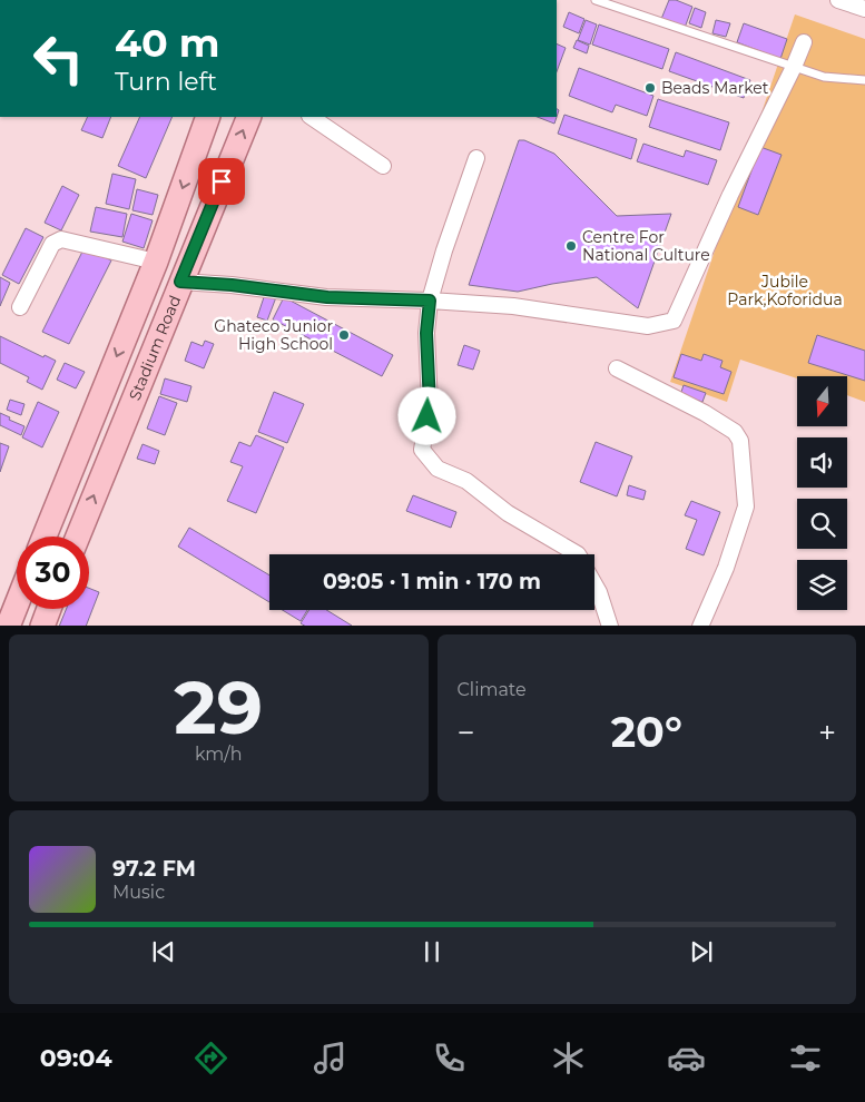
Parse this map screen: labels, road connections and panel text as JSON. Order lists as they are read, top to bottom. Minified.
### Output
{"streets":{"main road":["Stadium Road"]},"parks":["Jubile Park,Koforidua"],"places":["Beads Market","Centre For National Culture","Ghateco Junior High School"],"north":"bottom","page":{"turn":["40 m","Turn left"],"limit":"30","trip":"09:05 · 1 min · 170 m","tile":[["29","km/h"],"Climate"],"heat":["−","20°","+"],"song":["97.2 FM","Music"],"tabs":"09:04"}}
